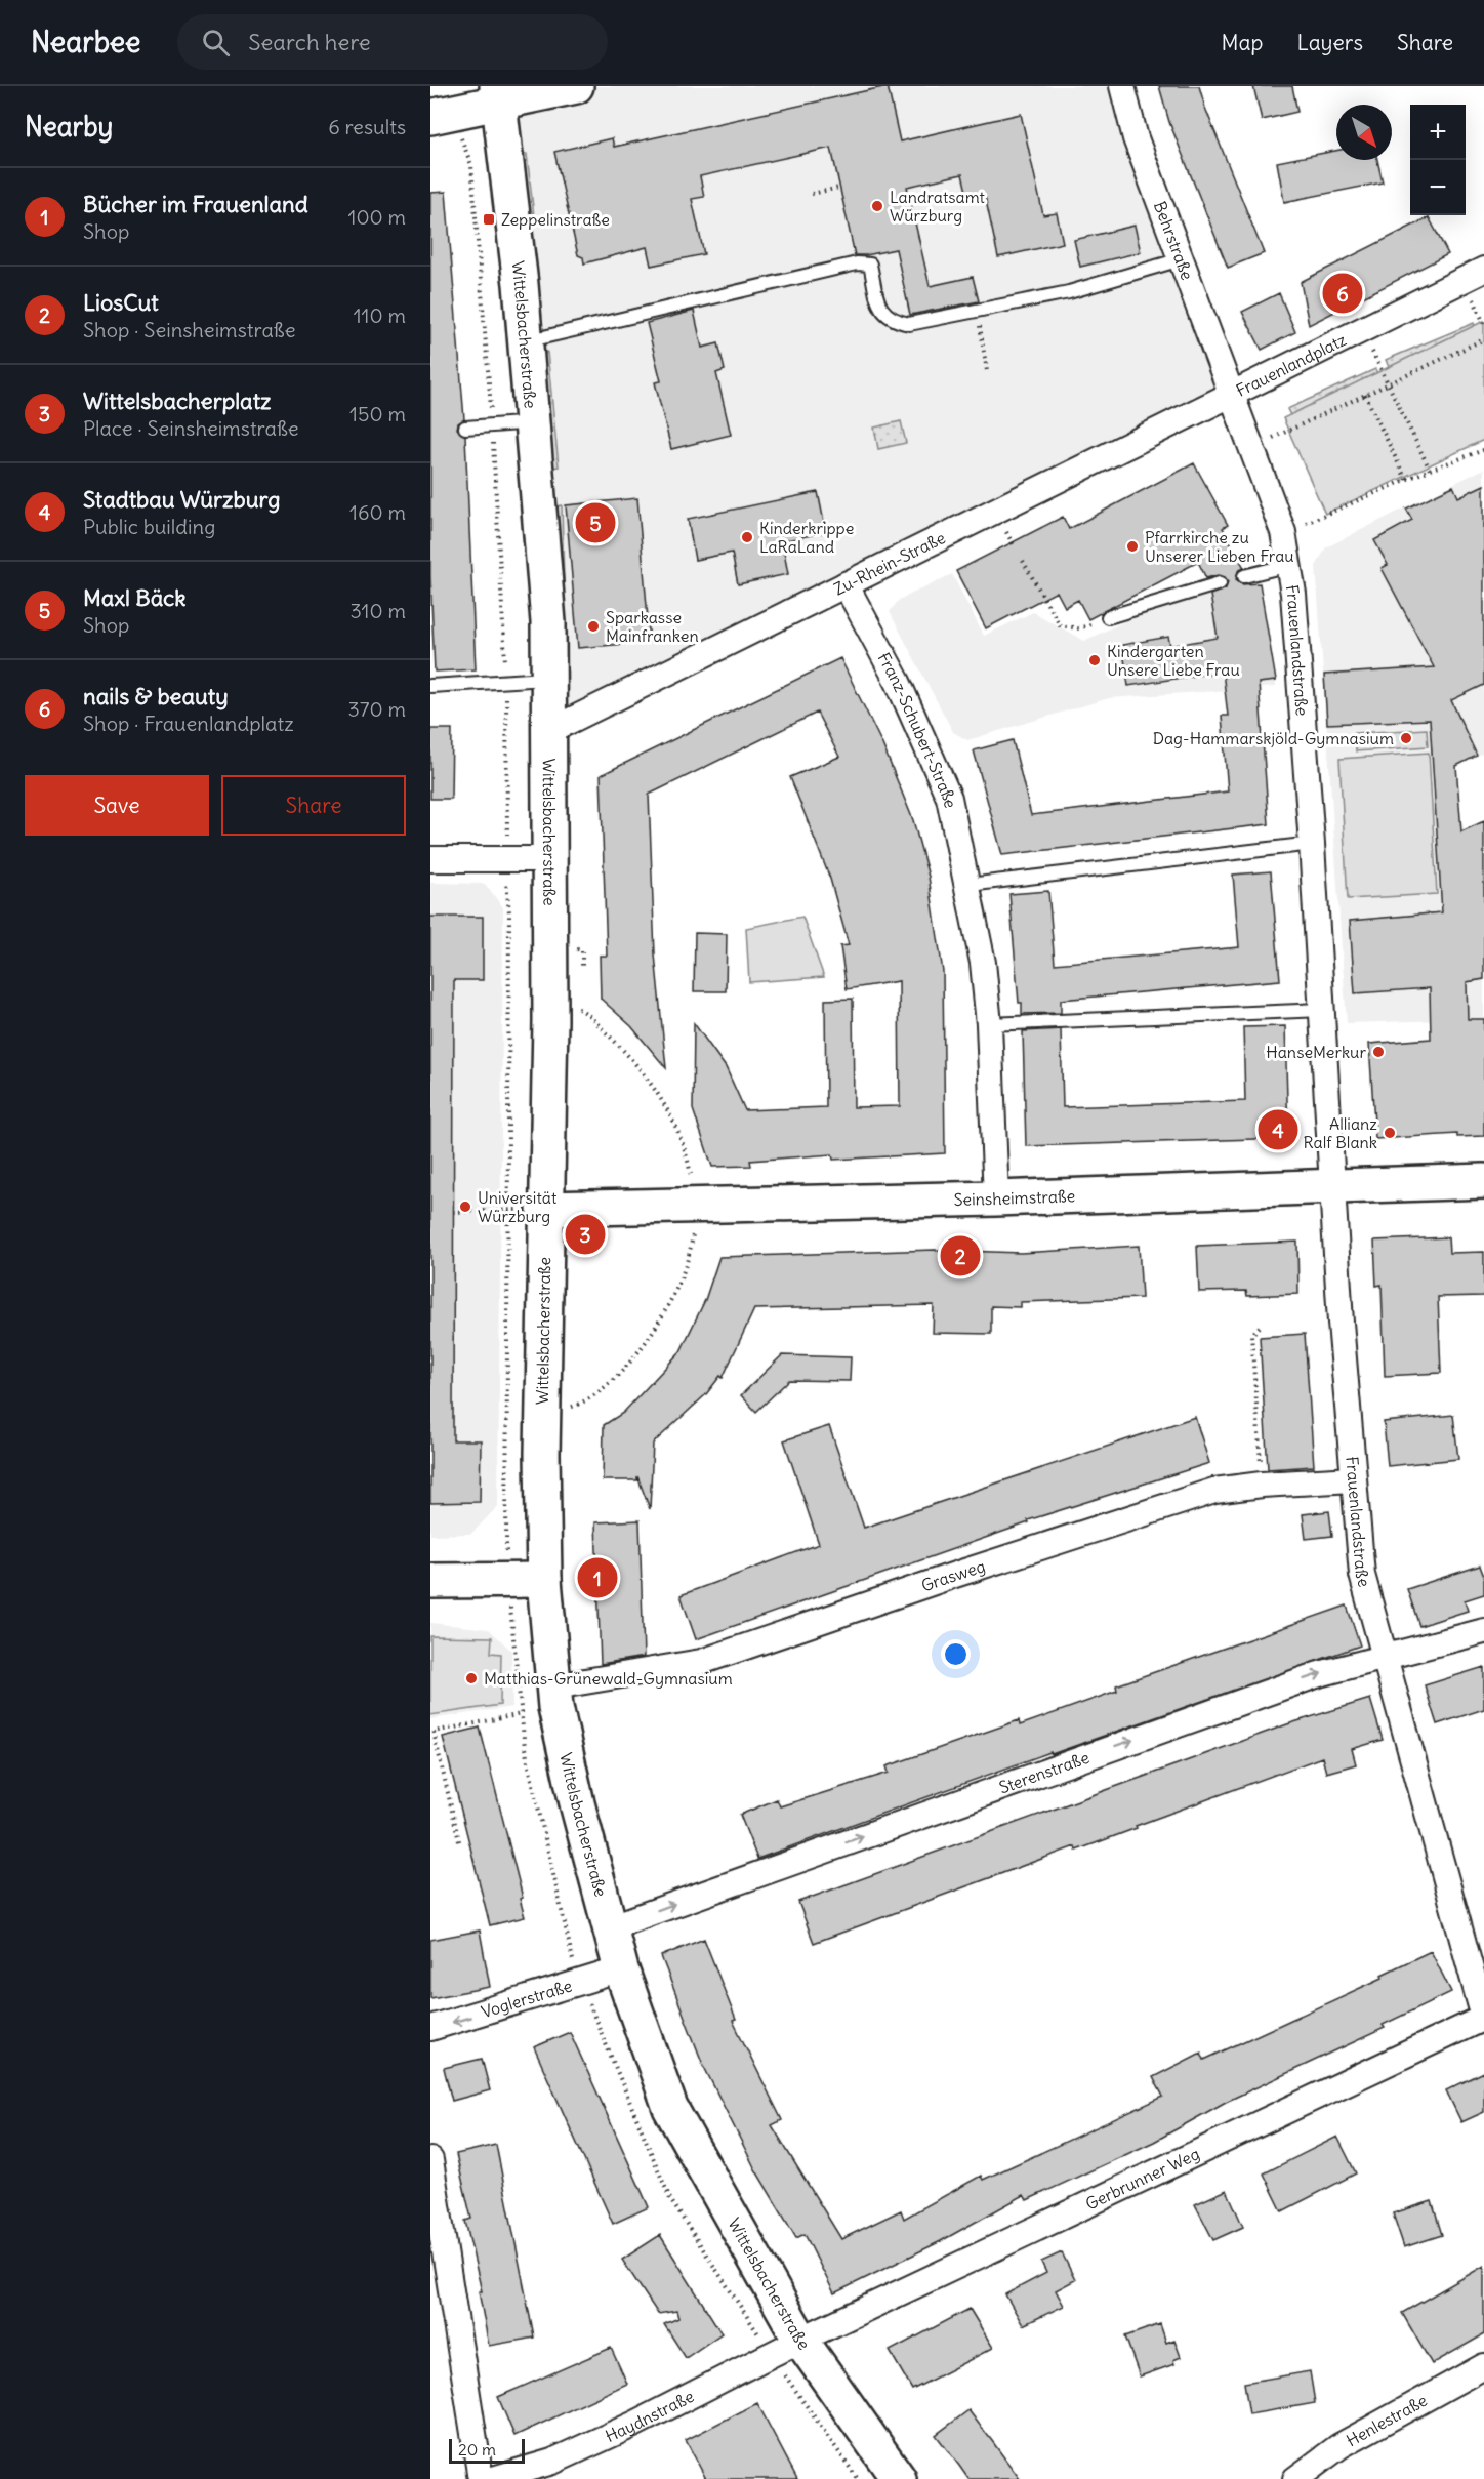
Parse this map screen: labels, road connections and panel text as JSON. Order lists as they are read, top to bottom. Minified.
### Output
{"streets":{"street":["Behrstraße","Wittelsbacherstraße","Frauenlandplatz","Zu-Rhein-Straße","Frauenlandstraße","Franz-Schubert-Straße","Seinsheimstraße","Grasweg","Sterenstraße","Voglerstraße","Gerbrunner Weg","Haydnstraße","Henlestraße"]},"crossings":[["Behrstraße","Frauenlandplatz"],["Behrstraße","Zu-Rhein-Straße"],["Wittelsbacherstraße","Zu-Rhein-Straße"],["Wittelsbacherstraße","Seinsheimstraße"],["Wittelsbacherstraße","Grasweg"],["Wittelsbacherstraße","Sterenstraße"],["Wittelsbacherstraße","Voglerstraße"],["Wittelsbacherstraße","Gerbrunner Weg"],["Wittelsbacherstraße","Haydnstraße"],["Frauenlandplatz","Zu-Rhein-Straße"],["Frauenlandplatz","Frauenlandstraße"],["Zu-Rhein-Straße","Franz-Schubert-Straße"],["Frauenlandstraße","Seinsheimstraße"],["Frauenlandstraße","Grasweg"],["Frauenlandstraße","Sterenstraße"],["Frauenlandstraße","Gerbrunner Weg"],["Franz-Schubert-Straße","Seinsheimstraße"],["Gerbrunner Weg","Haydnstraße"]],"one_way":["Sterenstraße","Voglerstraße"],"places":{"other":["Landratsamt Würzburg","Kinderkrippe LaRaLand","Pfarrkirche zu Unserer Lieben Frau","Sparkasse Mainfranken","Kindergarten Unsere Liebe Frau","Dag-Hammarskjöld-Gymnasium","HanseMerkur","Allianz Ralf Blank","Universität Würzburg","Matthias-Grünewald-Gymnasium"],"transit":["Zeppelinstraße"]},"scale_bar":"20 m","north":"bottom right","page":{"header":"Nearbee","search":"Search here","nav":["Map","Layers","Share"],"heading":["Nearby","6 results"],"map_buttons":["+","−"],"list":[{"mark":"1","name":"Bücher im Frauenland","note":"Shop","value":"100 m"},{"mark":"2","name":"LiosCut","note":"Shop · Seinsheimstraße","value":"110 m"},{"mark":"3","name":"Wittelsbacherplatz","note":"Place · Seinsheimstraße","value":"150 m"},{"mark":"4","name":"Stadtbau Würzburg","note":"Public building","value":"160 m"},{"mark":"5","name":"Maxl Bäck","note":"Shop","value":"310 m"},{"mark":"6","name":"nails & beauty","note":"Shop · Frauenlandplatz","value":"370 m"}],"pins":["6","5","4","3","2","1"],"buttons":["Save","Share"],"scale":"20 m"}}
